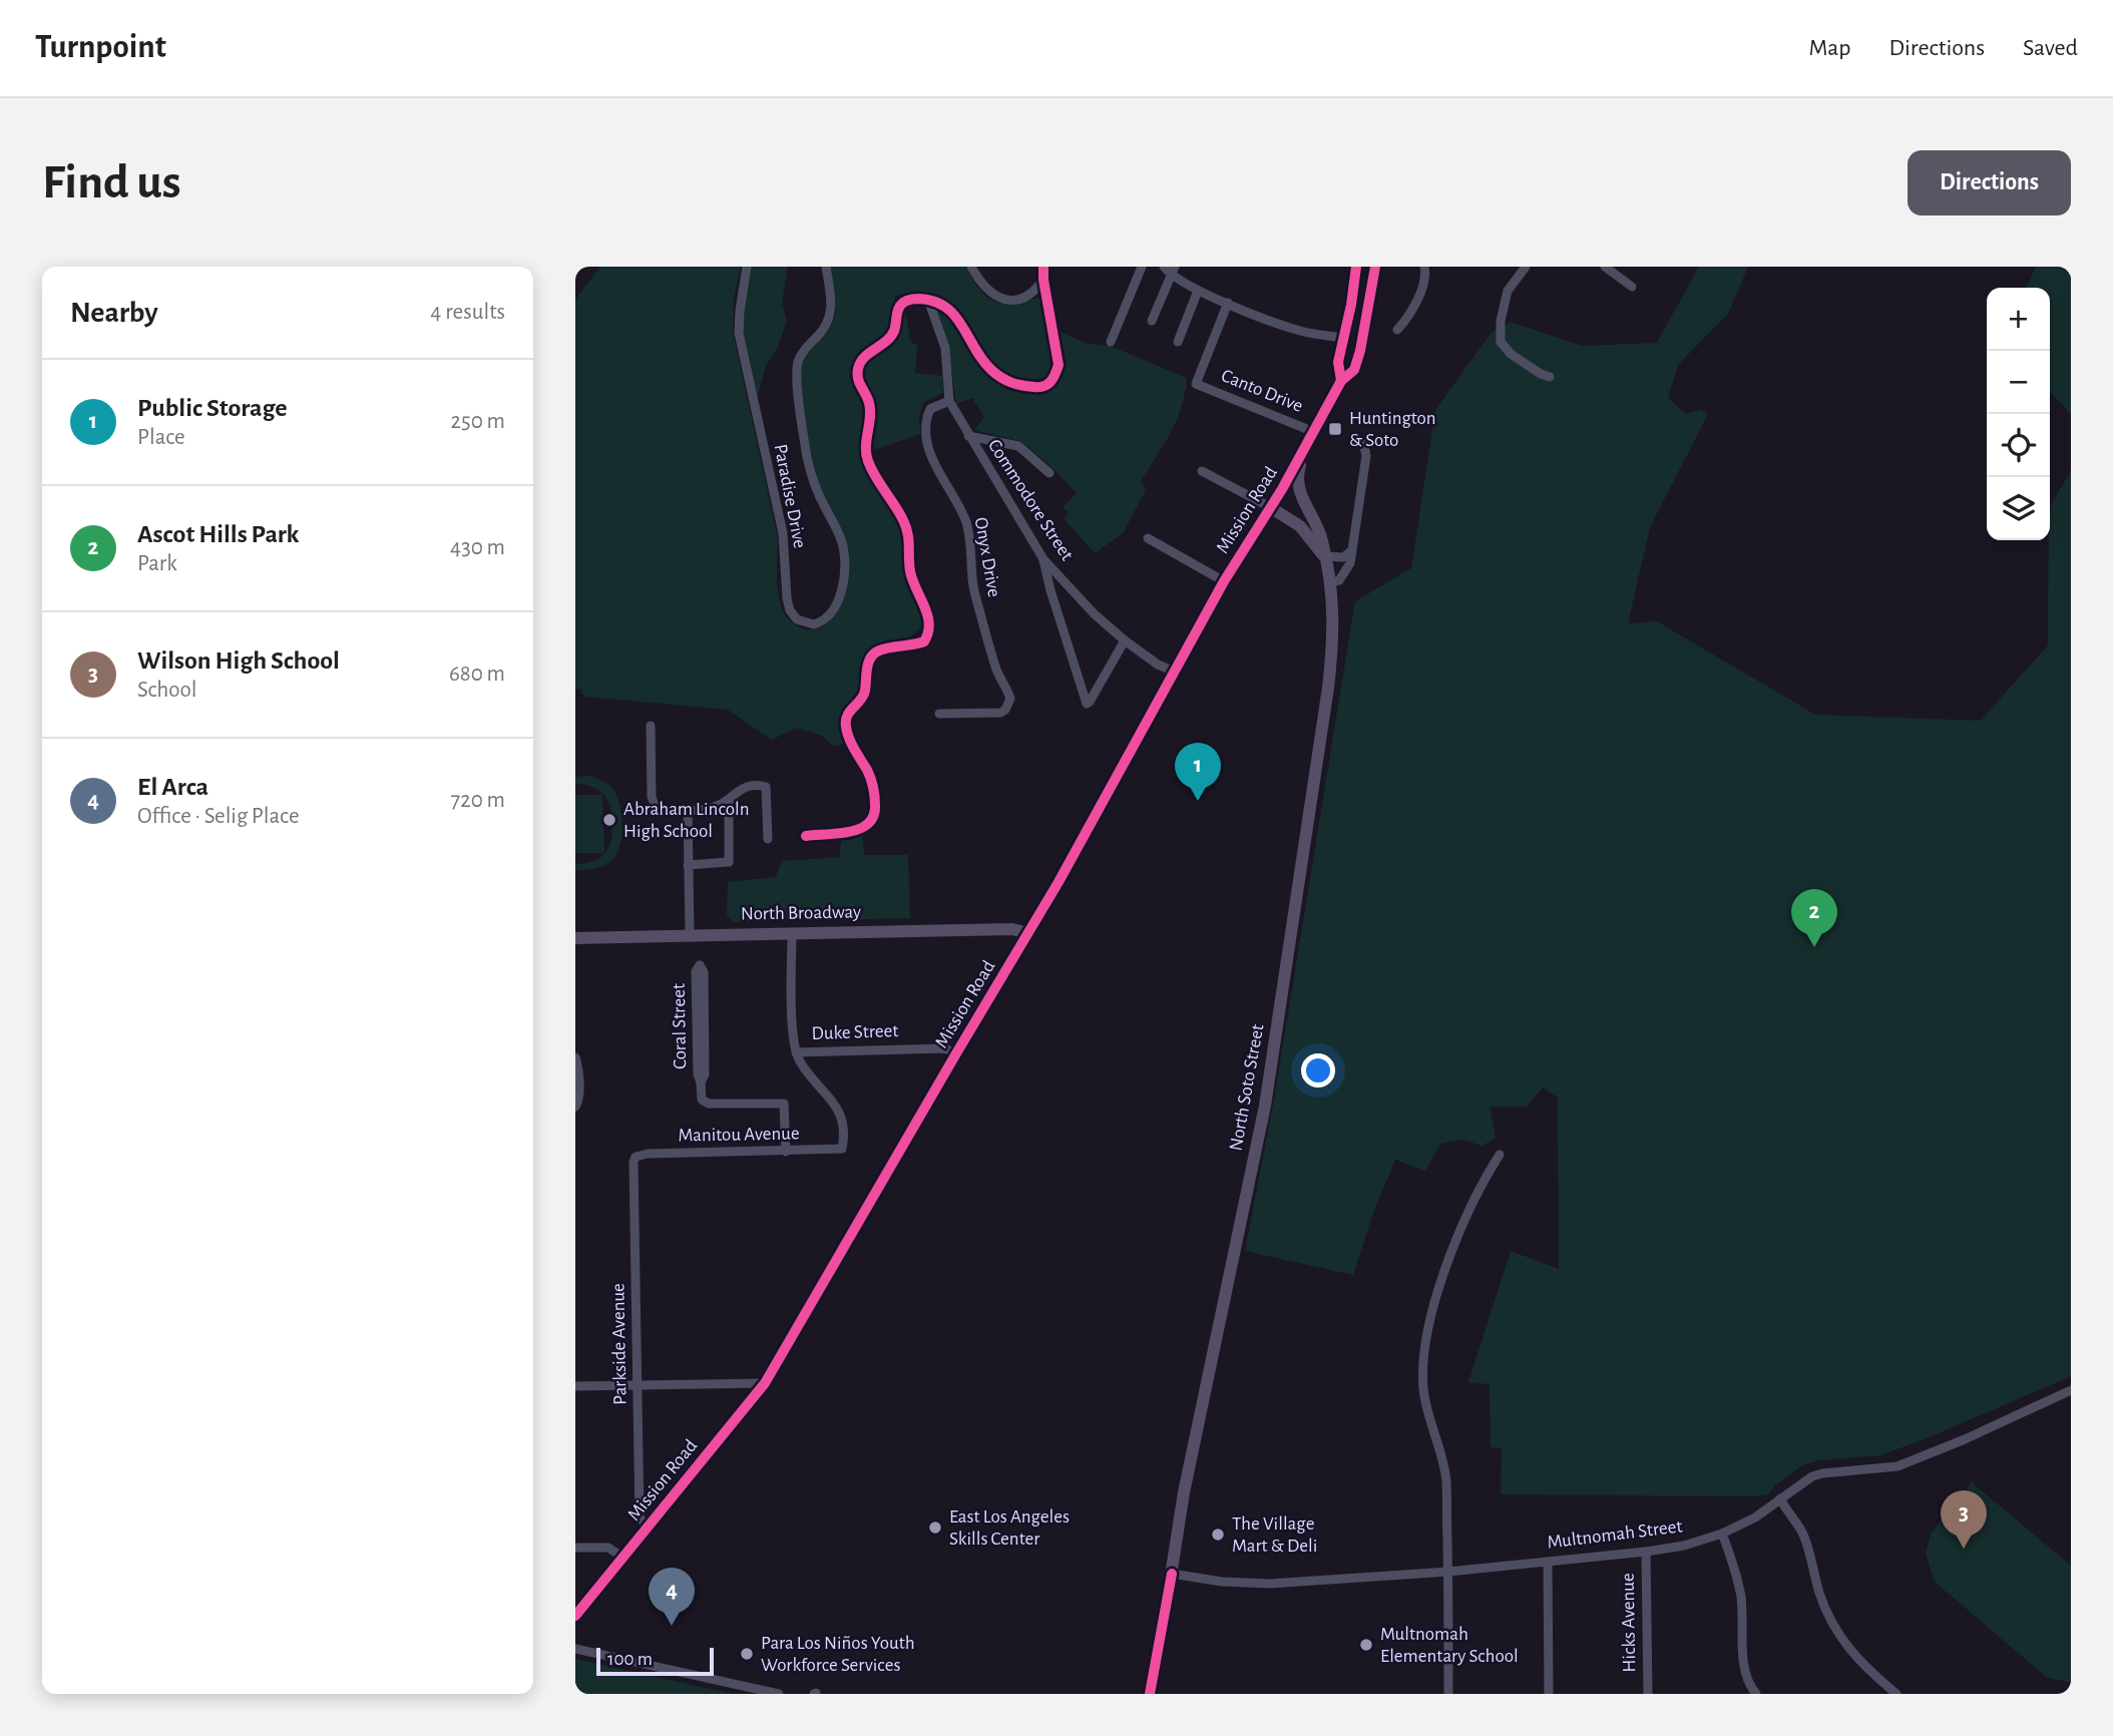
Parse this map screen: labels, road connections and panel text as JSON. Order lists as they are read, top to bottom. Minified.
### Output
{"streets":{"main road":["Mission Road","North Broadway","North Soto Street"],"street":["Canto Drive","Paradise Drive","Commodore Street","Onyx Drive","Coral Street","Duke Street","Manitou Avenue","Parkside Avenue","Multnomah Street","Hicks Avenue"]},"crossings":[["Canto Drive","Mission Road"],["Commodore Street","Mission Road"],["Commodore Street","Onyx Drive"],["Mission Road","North Broadway"],["Mission Road","Duke Street"],["Mission Road","North Soto Street"],["Mission Road","Parkside Avenue"],["Coral Street","Manitou Avenue"],["Duke Street","Manitou Avenue"],["North Soto Street","Multnomah Street"],["Manitou Avenue","Parkside Avenue"],["Multnomah Street","Hicks Avenue"]],"places":{"transit":["Huntington & Soto"],"other":["Abraham Lincoln High School","East Los Angeles Skills Center","The Village Mart & Deli","Multnomah Elementary School","Para Los Niños Youth Workforce Services"]},"scale_bar":"100 m","page":{"header":"Turnpoint","nav":["Map","Directions","Saved"],"buttons":"Directions","title":"Find us","heading":["Nearby","4 results"],"map_buttons":["+","−"],"list":[{"mark":"1","name":"Public Storage","note":"Place","value":"250 m"},{"mark":"2","name":"Ascot Hills Park","note":"Park","value":"430 m"},{"mark":"3","name":"Wilson High School","note":"School","value":"680 m"},{"mark":"4","name":"El Arca","note":"Office · Selig Place","value":"720 m"}],"pins":["1","2","3","4"],"scale":"100 m"}}
